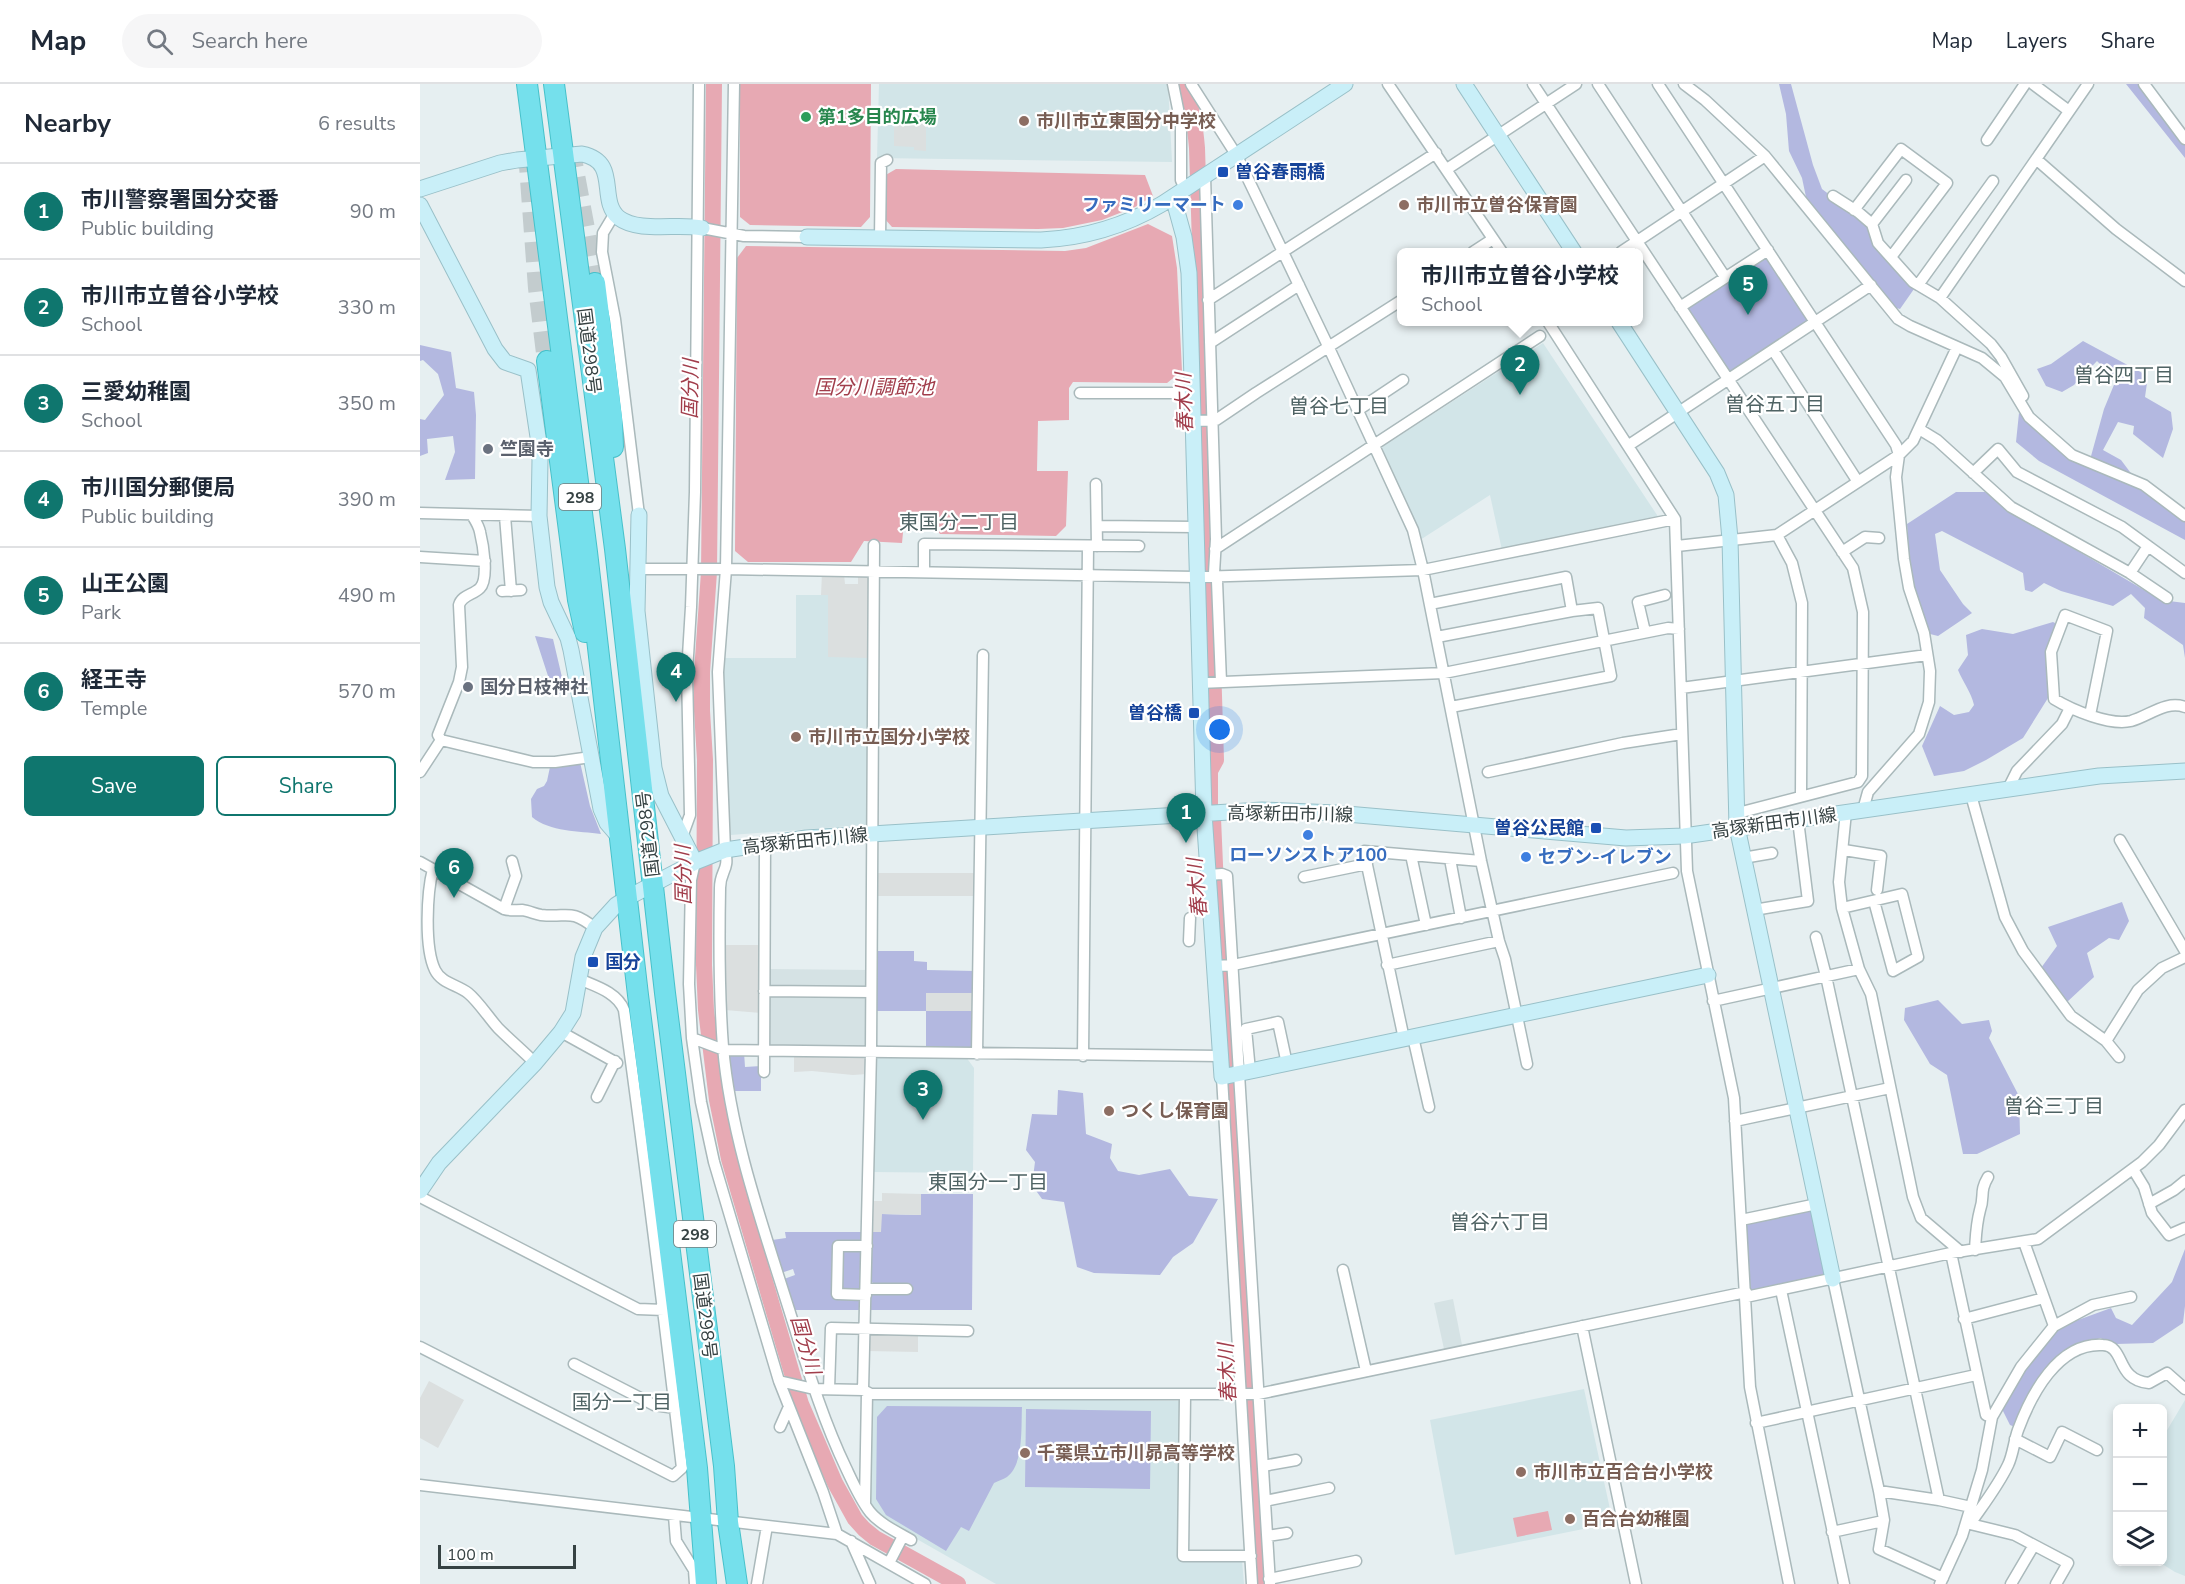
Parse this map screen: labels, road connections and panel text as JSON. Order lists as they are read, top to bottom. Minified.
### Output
{"streets":{"highway":["国道298号","298"],"street":["高塚新田市川線"]},"crossings":[["国道298号","高塚新田市川線"]],"districts":["曽谷四丁目","曽谷五丁目","曽谷七丁目","東国分二丁目","曽谷三丁目","東国分一丁目","曽谷六丁目","国分一丁目"],"water":["国分川調節池","国分川","春木川"],"places":{"other":["第1多目的広場","市川市立東国分中学校","ファミリーマート","市川市立曽谷保育園","竺園寺","国分日枝神社","市川市立国分小学校","ローソンストア100","セブン-イレブン","つくし保育園","千葉県立市川昴高等学校","市川市立百合台小学校","百合台幼稚園"],"transit":["曽谷春雨橋","曽谷橋","曽谷公民館","国分"]},"scale_bar":"100 m","page":{"header":"Map","search":"Search here","nav":["Map","Layers","Share"],"heading":["Nearby","6 results"],"list":[{"mark":"1","name":"市川警察署国分交番","note":"Public building","value":"90 m"},{"mark":"2","name":"市川市立曽谷小学校","note":"School","value":"330 m"},{"mark":"3","name":"三愛幼稚園","note":"School","value":"350 m"},{"mark":"4","name":"市川国分郵便局","note":"Public building","value":"390 m"},{"mark":"5","name":"山王公園","note":"Park","value":"490 m"},{"mark":"6","name":"経王寺","note":"Temple","value":"570 m"}],"popup":["市川市立曽谷小学校","School"],"pins":["5","2","4","1","6","3"],"buttons":["Save","Share"],"map_buttons":["+","−"],"scale":"100 m"}}
